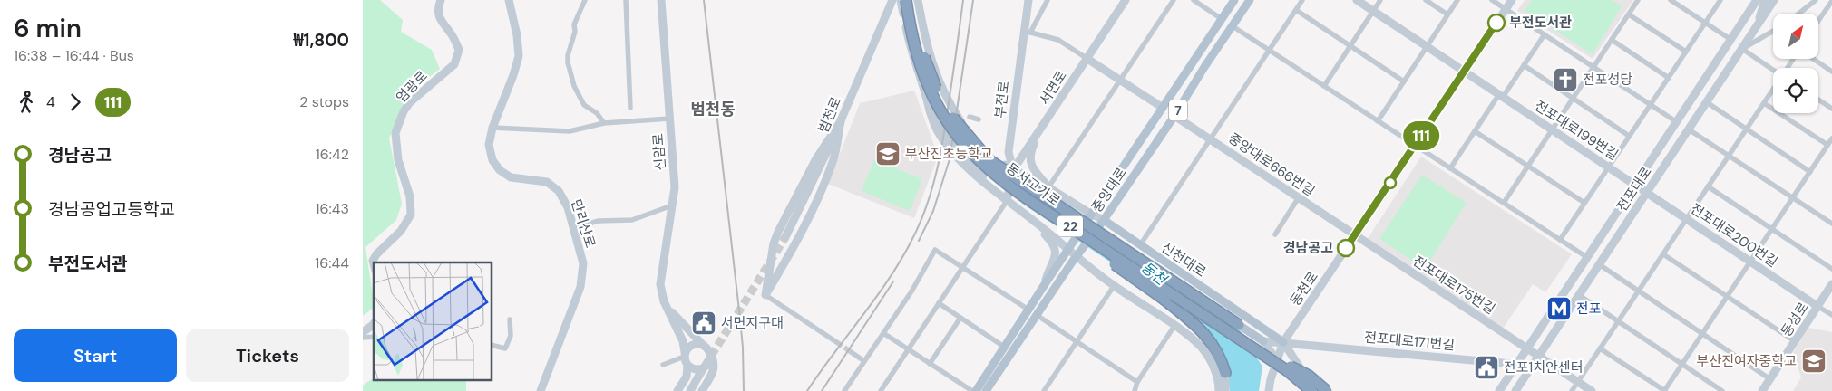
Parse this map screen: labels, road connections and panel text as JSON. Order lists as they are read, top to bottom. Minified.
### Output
{"streets":{"highway":["동서고가로","22"],"main road":["엄광로","서면로","부전로","7","범천로","전포대로199번길","신암로","중앙대로666번길","전포대로","중앙대로","만리산로","전포대로200번길","신천대로","전포대로175번길","동천로","동성로","전포대로171번길"]},"crossings":[["서면로","부전로"],["서면로","신천대로"],["부전로","신천대로"],["전포대로199번길","전포대로"],["전포대로199번길","전포대로200번길"],["전포대로199번길","동천로"],["중앙대로666번길","중앙대로"],["중앙대로666번길","전포대로175번길"],["중앙대로666번길","동천로"],["전포대로","전포대로200번길"],["전포대로","전포대로175번길"],["전포대로","전포대로171번길"],["중앙대로","신천대로"],["전포대로200번길","동성로"],["신천대로","동천로"],["신천대로","전포대로171번길"],["전포대로175번길","동천로"],["동천로","전포대로171번길"]],"districts":["범천동"],"water":["동천"],"places":{"other":["부전도서관","경남공고"],"church":["전포성당"],"school or university":["부산진초등학교","부산진여자중학교"],"metro station":["전포"],"public building":["서면지구대","전포1치안센터"]},"lines":["bus line 111"],"north":"top right","page":{"heading":["6 min","16:38 – 16:44 · Bus","₩1,800"],"on_map":"111","legs":["4","111","2 stops"],"list":[{"name":"경남공고","value":"16:42"},{"name":"경남공업고등학교","value":"16:43"},{"name":"부전도서관","value":"16:44"}],"buttons":["Start","Tickets"]}}
